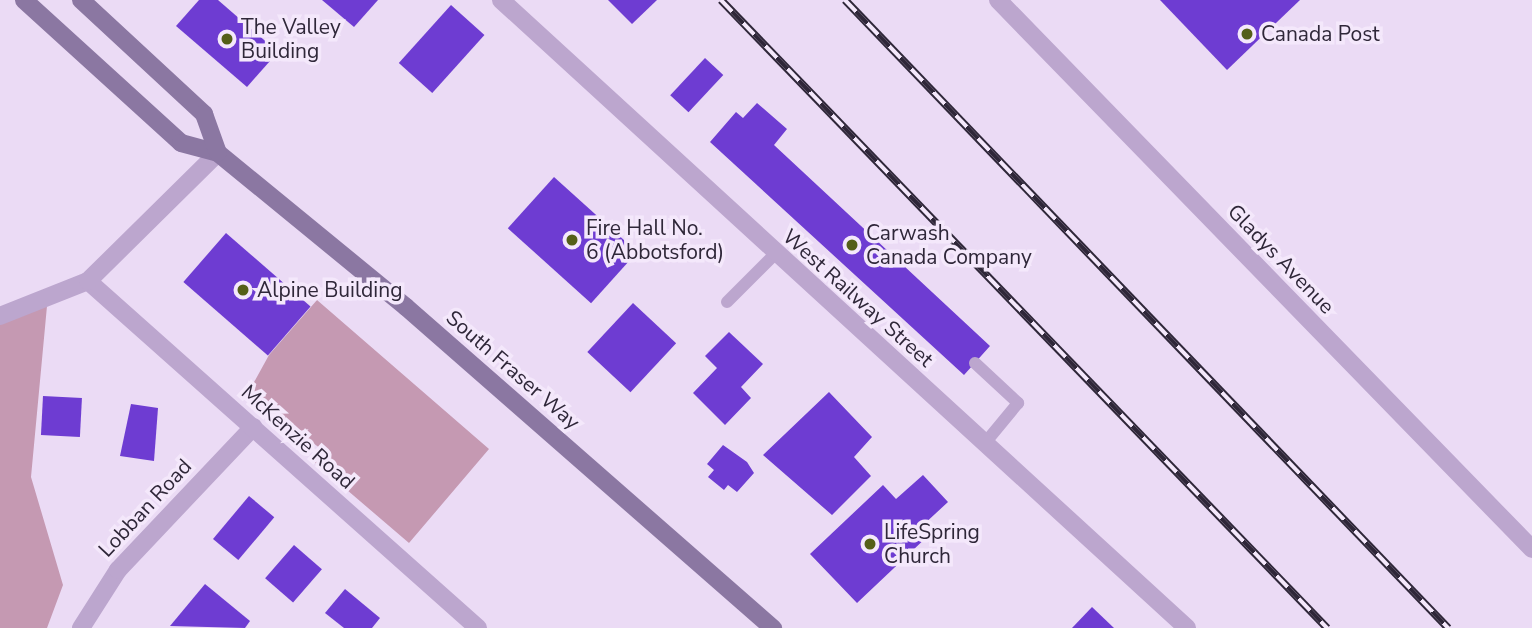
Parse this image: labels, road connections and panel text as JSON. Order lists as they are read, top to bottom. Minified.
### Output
{"streets":{"main road":["South Fraser Way"],"street":["Gladys Avenue","West Railway Street","McKenzie Road","Lobban Road"]},"crossings":[["McKenzie Road","Lobban Road"]],"places":["Canada Post","The Valley Building","Fire Hall No. 6 (Abbotsford)","Carwash Canada Company","Alpine Building","LifeSpring Church"]}
